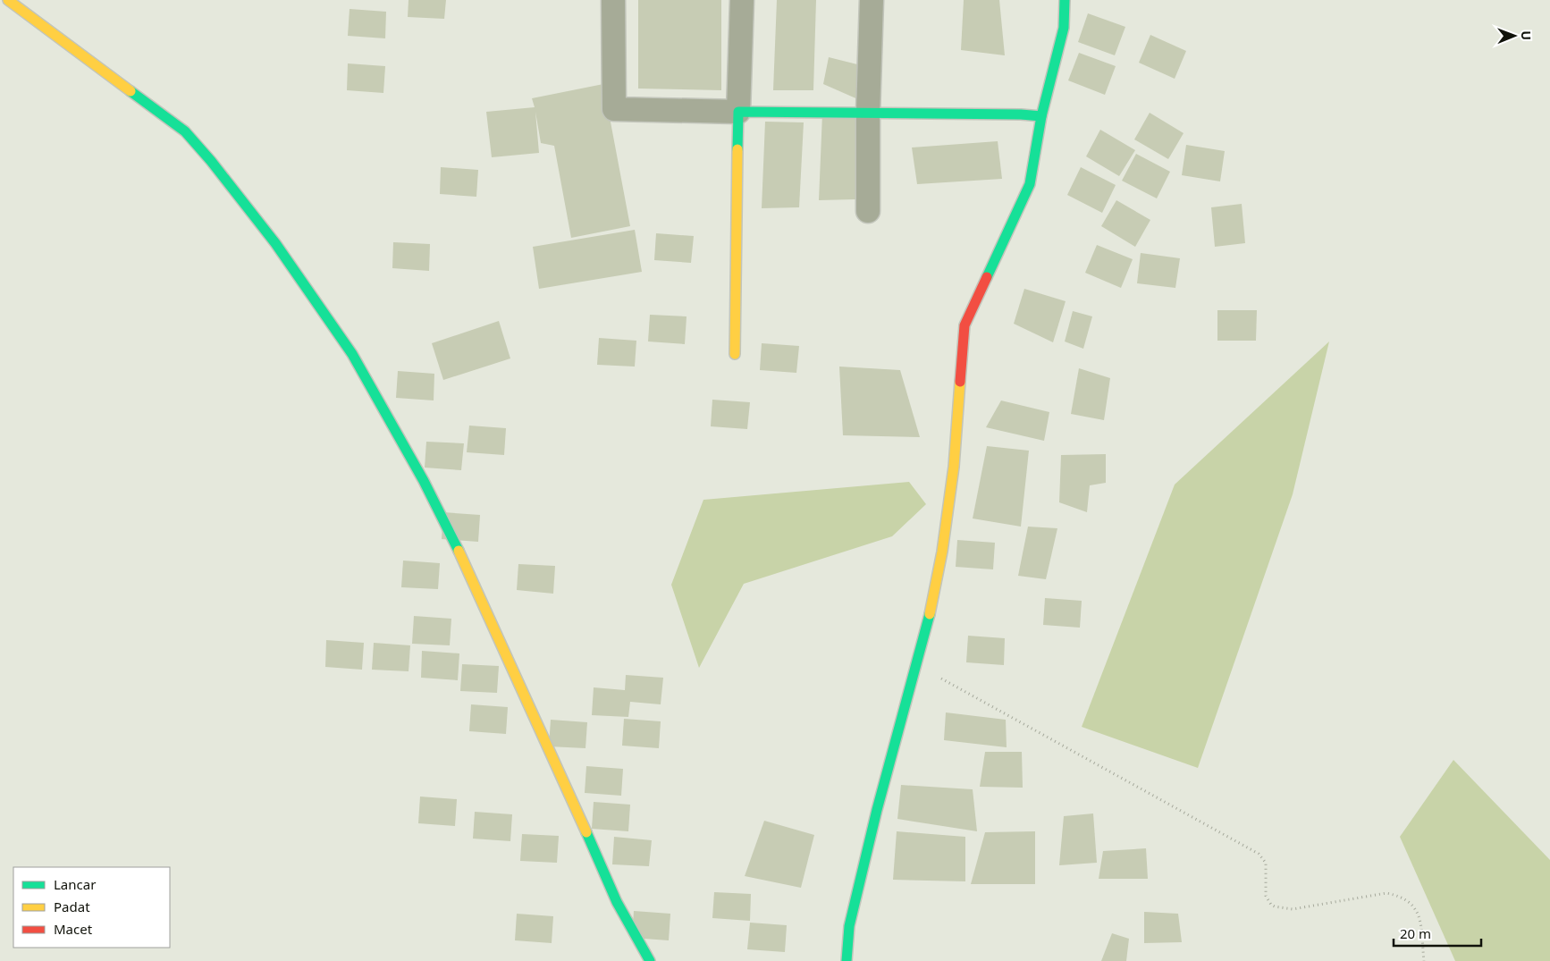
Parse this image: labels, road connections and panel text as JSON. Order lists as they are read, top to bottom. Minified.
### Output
{"legend":["Lancar","Padat","Macet"],"scale_bar":"20 m","north":"right"}
